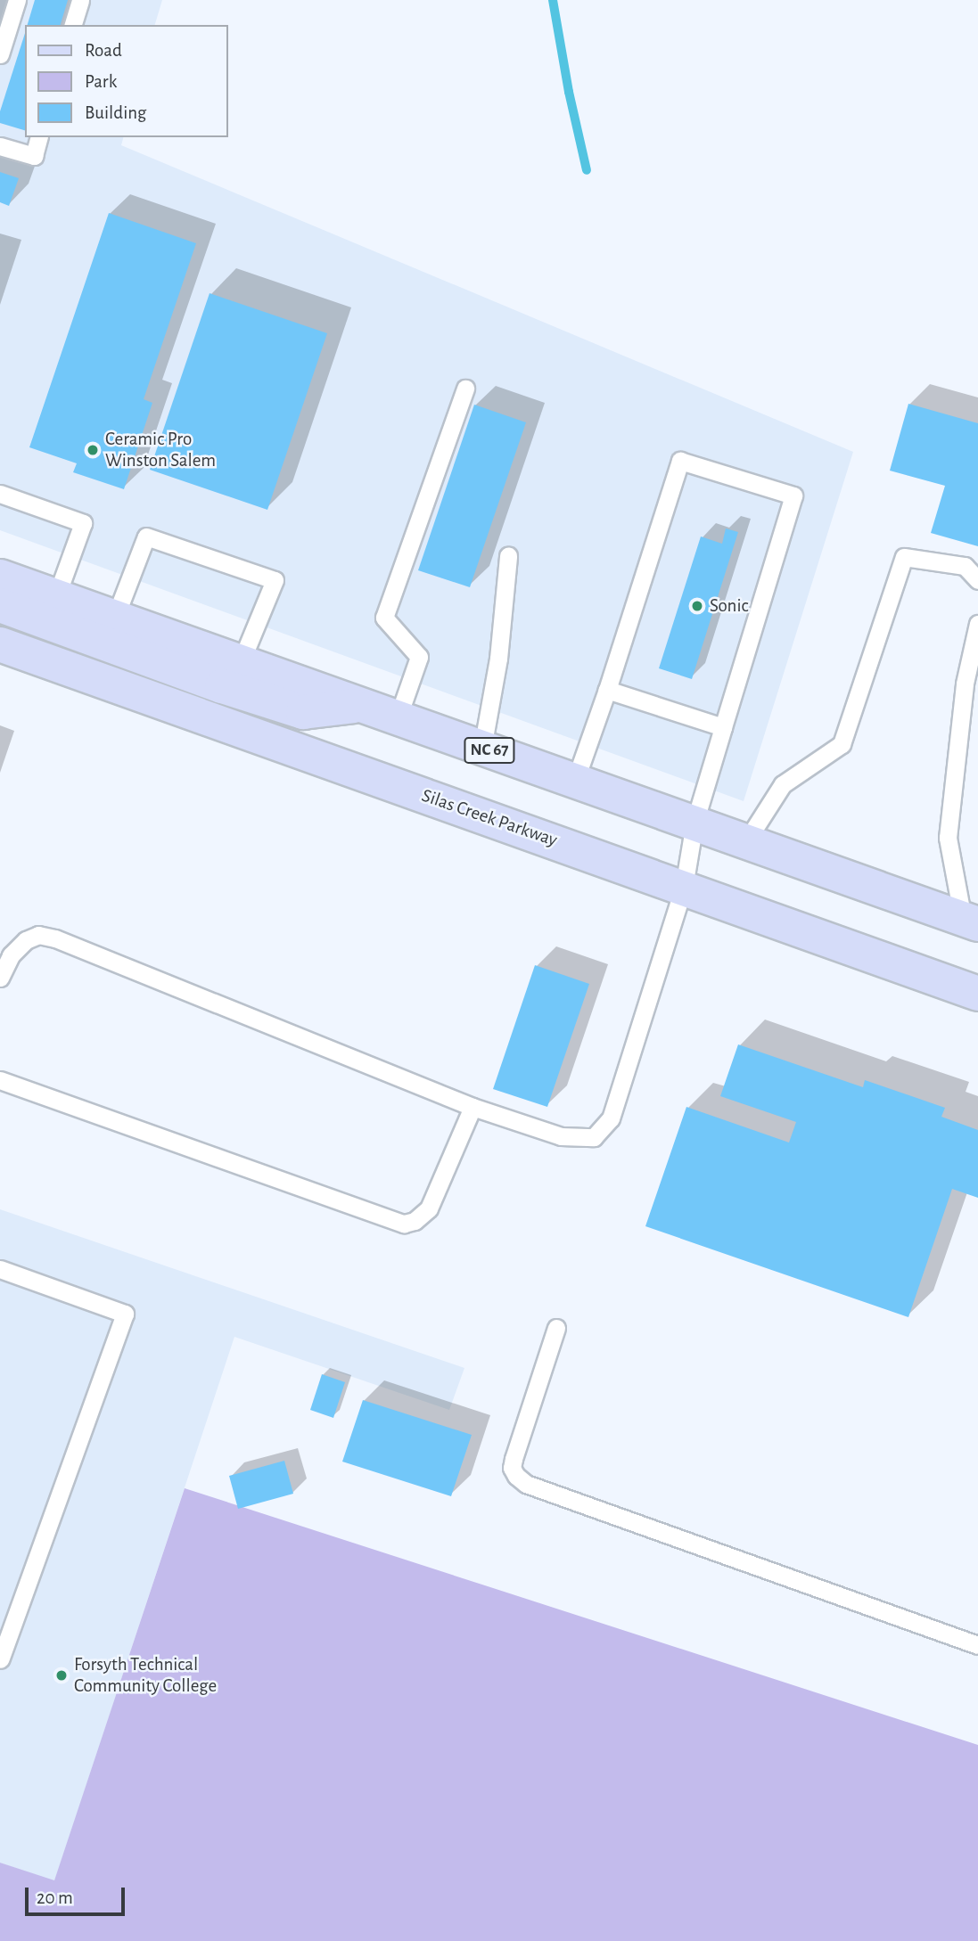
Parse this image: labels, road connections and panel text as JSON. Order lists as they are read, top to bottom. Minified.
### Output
{"streets":{"main road":["NC 67","Silas Creek Parkway"]},"places":["Ceramic Pro Winston Salem","Sonic","Forsyth Technical Community College"],"legend":["Road","Park","Building"],"scale_bar":"20 m"}
